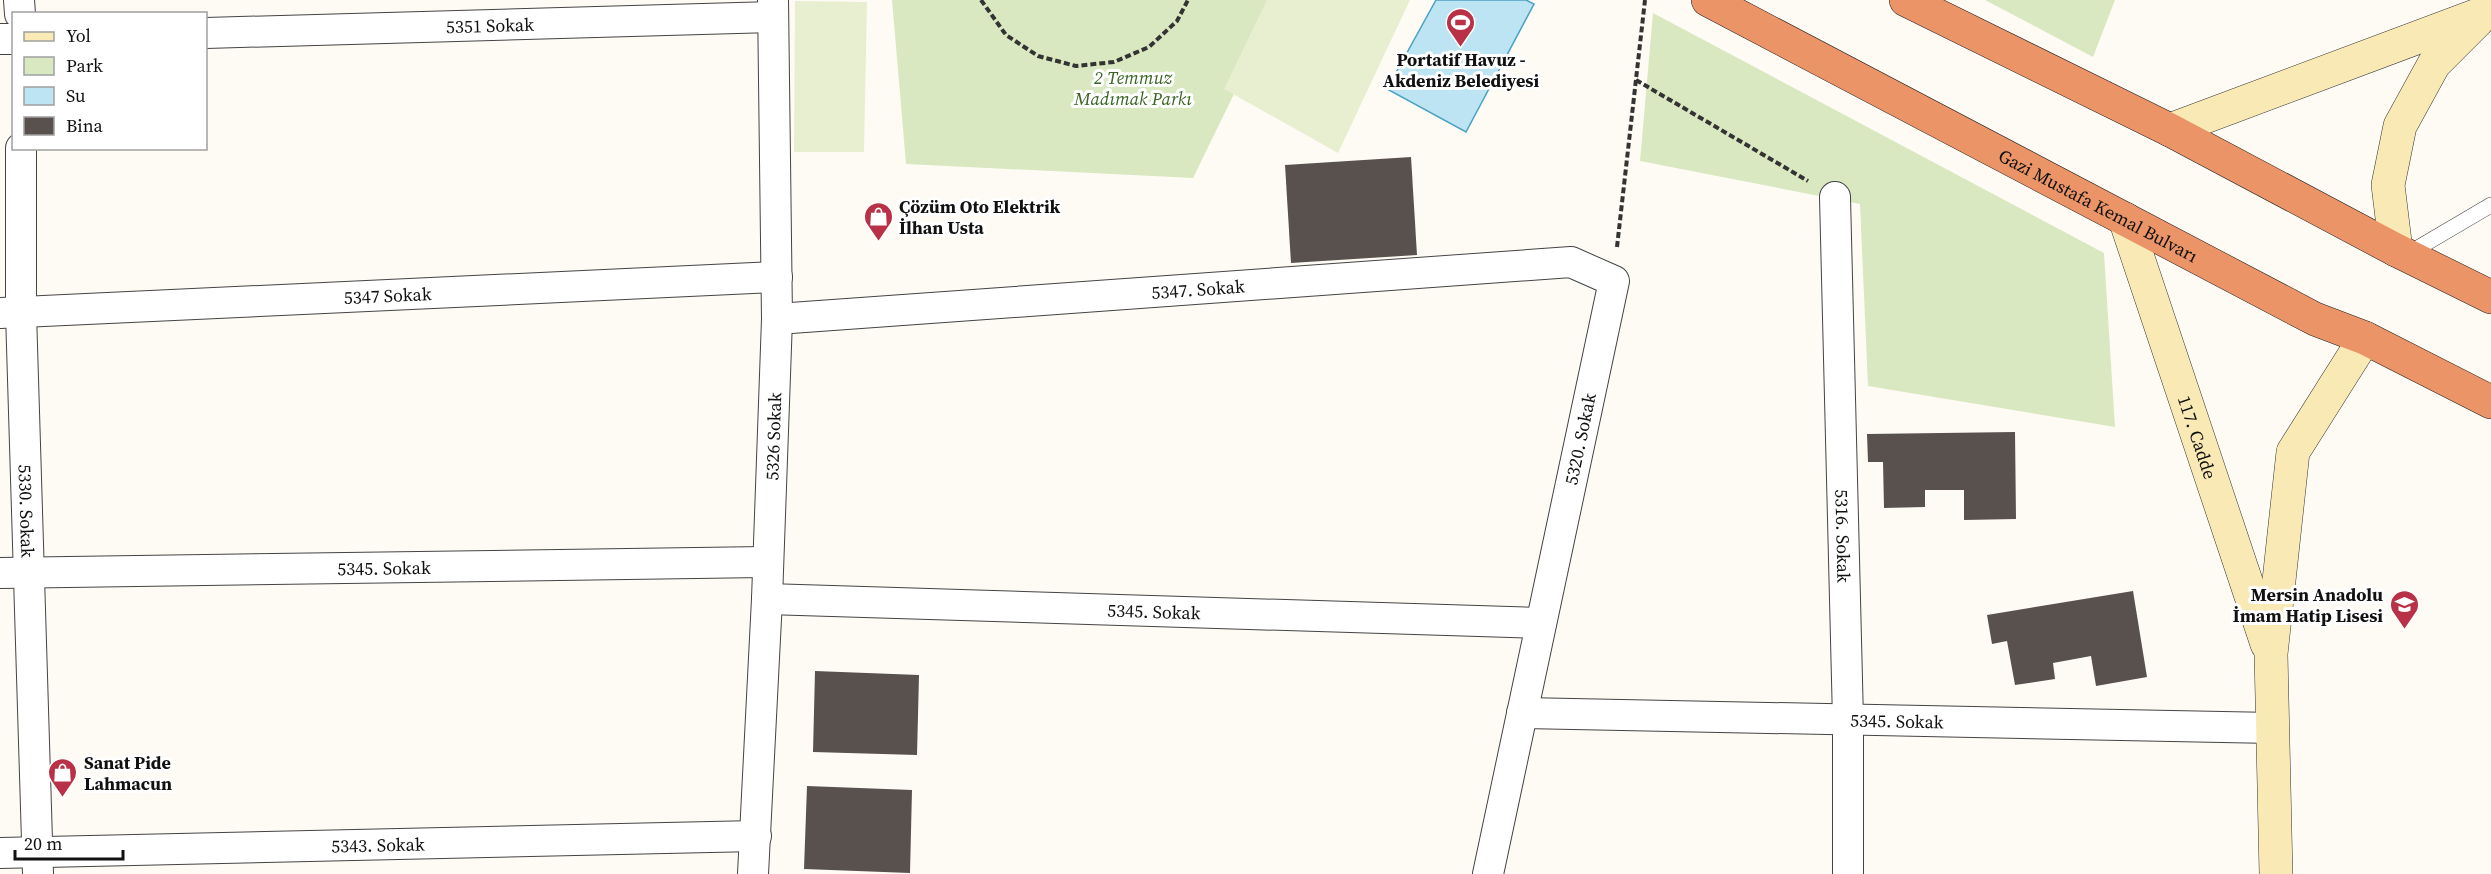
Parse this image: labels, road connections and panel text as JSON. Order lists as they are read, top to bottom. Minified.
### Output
{"streets":{"highway":["Gazi Mustafa Kemal Bulvarı"],"street":["5351 Sokak","5347. Sokak","5347 Sokak","5326 Sokak","117. Cadde","5320. Sokak","5330. Sokak","5316. Sokak","5345. Sokak","5343. Sokak"]},"crossings":[["5351 Sokak","5326 Sokak"],["Gazi Mustafa Kemal Bulvarı","117. Cadde"],["5347. Sokak","5326 Sokak"],["5347. Sokak","5320. Sokak"],["5347 Sokak","5326 Sokak"],["5347 Sokak","5330. Sokak"],["5326 Sokak","5345. Sokak"],["5326 Sokak","5343. Sokak"],["117. Cadde","5345. Sokak"],["5320. Sokak","5345. Sokak"],["5330. Sokak","5345. Sokak"],["5330. Sokak","5343. Sokak"],["5316. Sokak","5345. Sokak"]],"parks":["2 Temmuz Madımak Parkı"],"places":{"sports":["Portatif Havuz - Akdeniz Belediyesi"],"shop":["Çözüm Oto Elektrik İlhan Usta","Sanat Pide Lahmacun"],"school or university":["Mersin Anadolu İmam Hatip Lisesi"]},"legend":["Yol","Park","Su","Bina"],"scale_bar":"20 m"}
